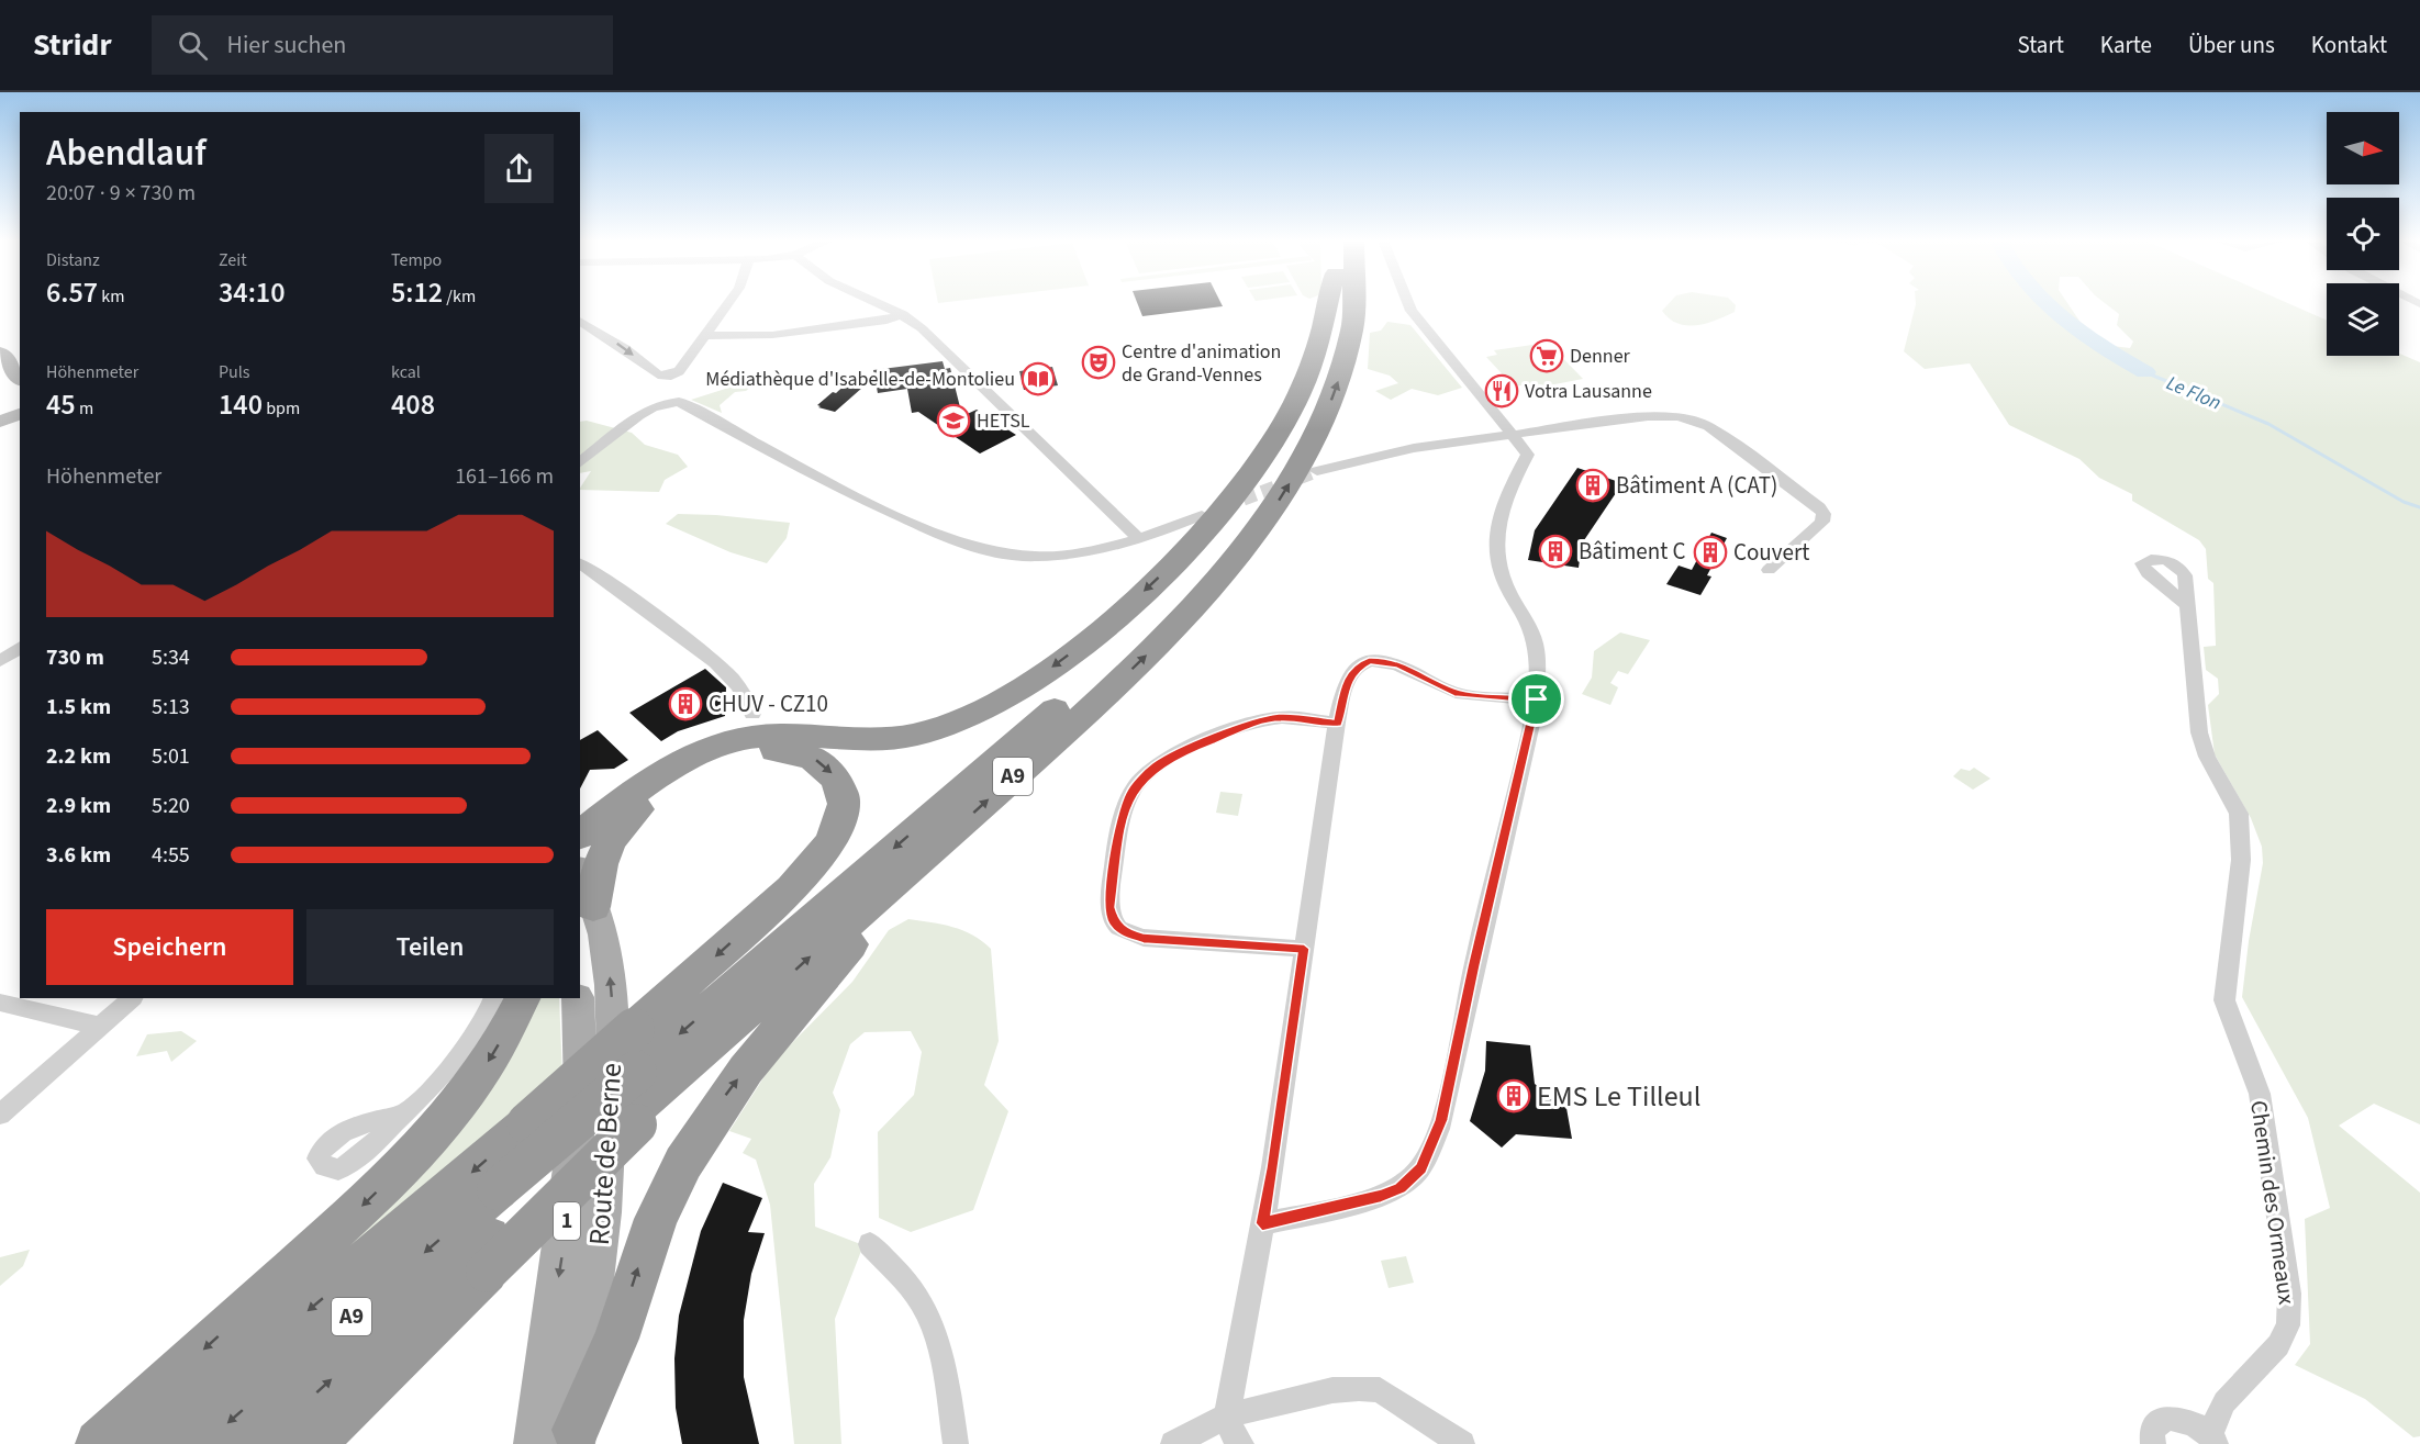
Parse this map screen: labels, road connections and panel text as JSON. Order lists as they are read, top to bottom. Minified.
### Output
{"streets":{"highway":["A9"],"main road":["Route de Berne","1"],"street":["Chemin des Ormeaux"]},"water":["Le Flon"],"places":{"supermarket":["Denner"],"theatre":["Centre d'animation de Grand-Vennes"],"library":["Médiathèque d'Isabelle-de-Montolieu"],"restaurant":["Votra Lausanne"],"school or university":["HETSL"],"building":["Bâtiment A (CAT)","Bâtiment C","Couvert","CHUV - CZ10","EMS Le Tilleul"]},"north":"right","page":{"header":"Stridr","search":"Hier suchen","nav":["Start","Karte","Über uns","Kontakt"],"heading":["Abendlauf","20:07 · 9 × 730 m"],"stats":[["Distanz","6.57 km"],["Zeit","34:10"],["Tempo","5:12 /km"],["Höhenmeter","45 m"],["Puls","140 bpm"],["kcal","408"]],"chart":["Höhenmeter","161–166 m"],"list":[{"name":"730 m","note":"5:34"},{"name":"1.5 km","note":"5:13"},{"name":"2.2 km","note":"5:01"},{"name":"2.9 km","note":"5:20"},{"name":"3.6 km","note":"4:55"}],"buttons":["Speichern","Teilen"]}}
